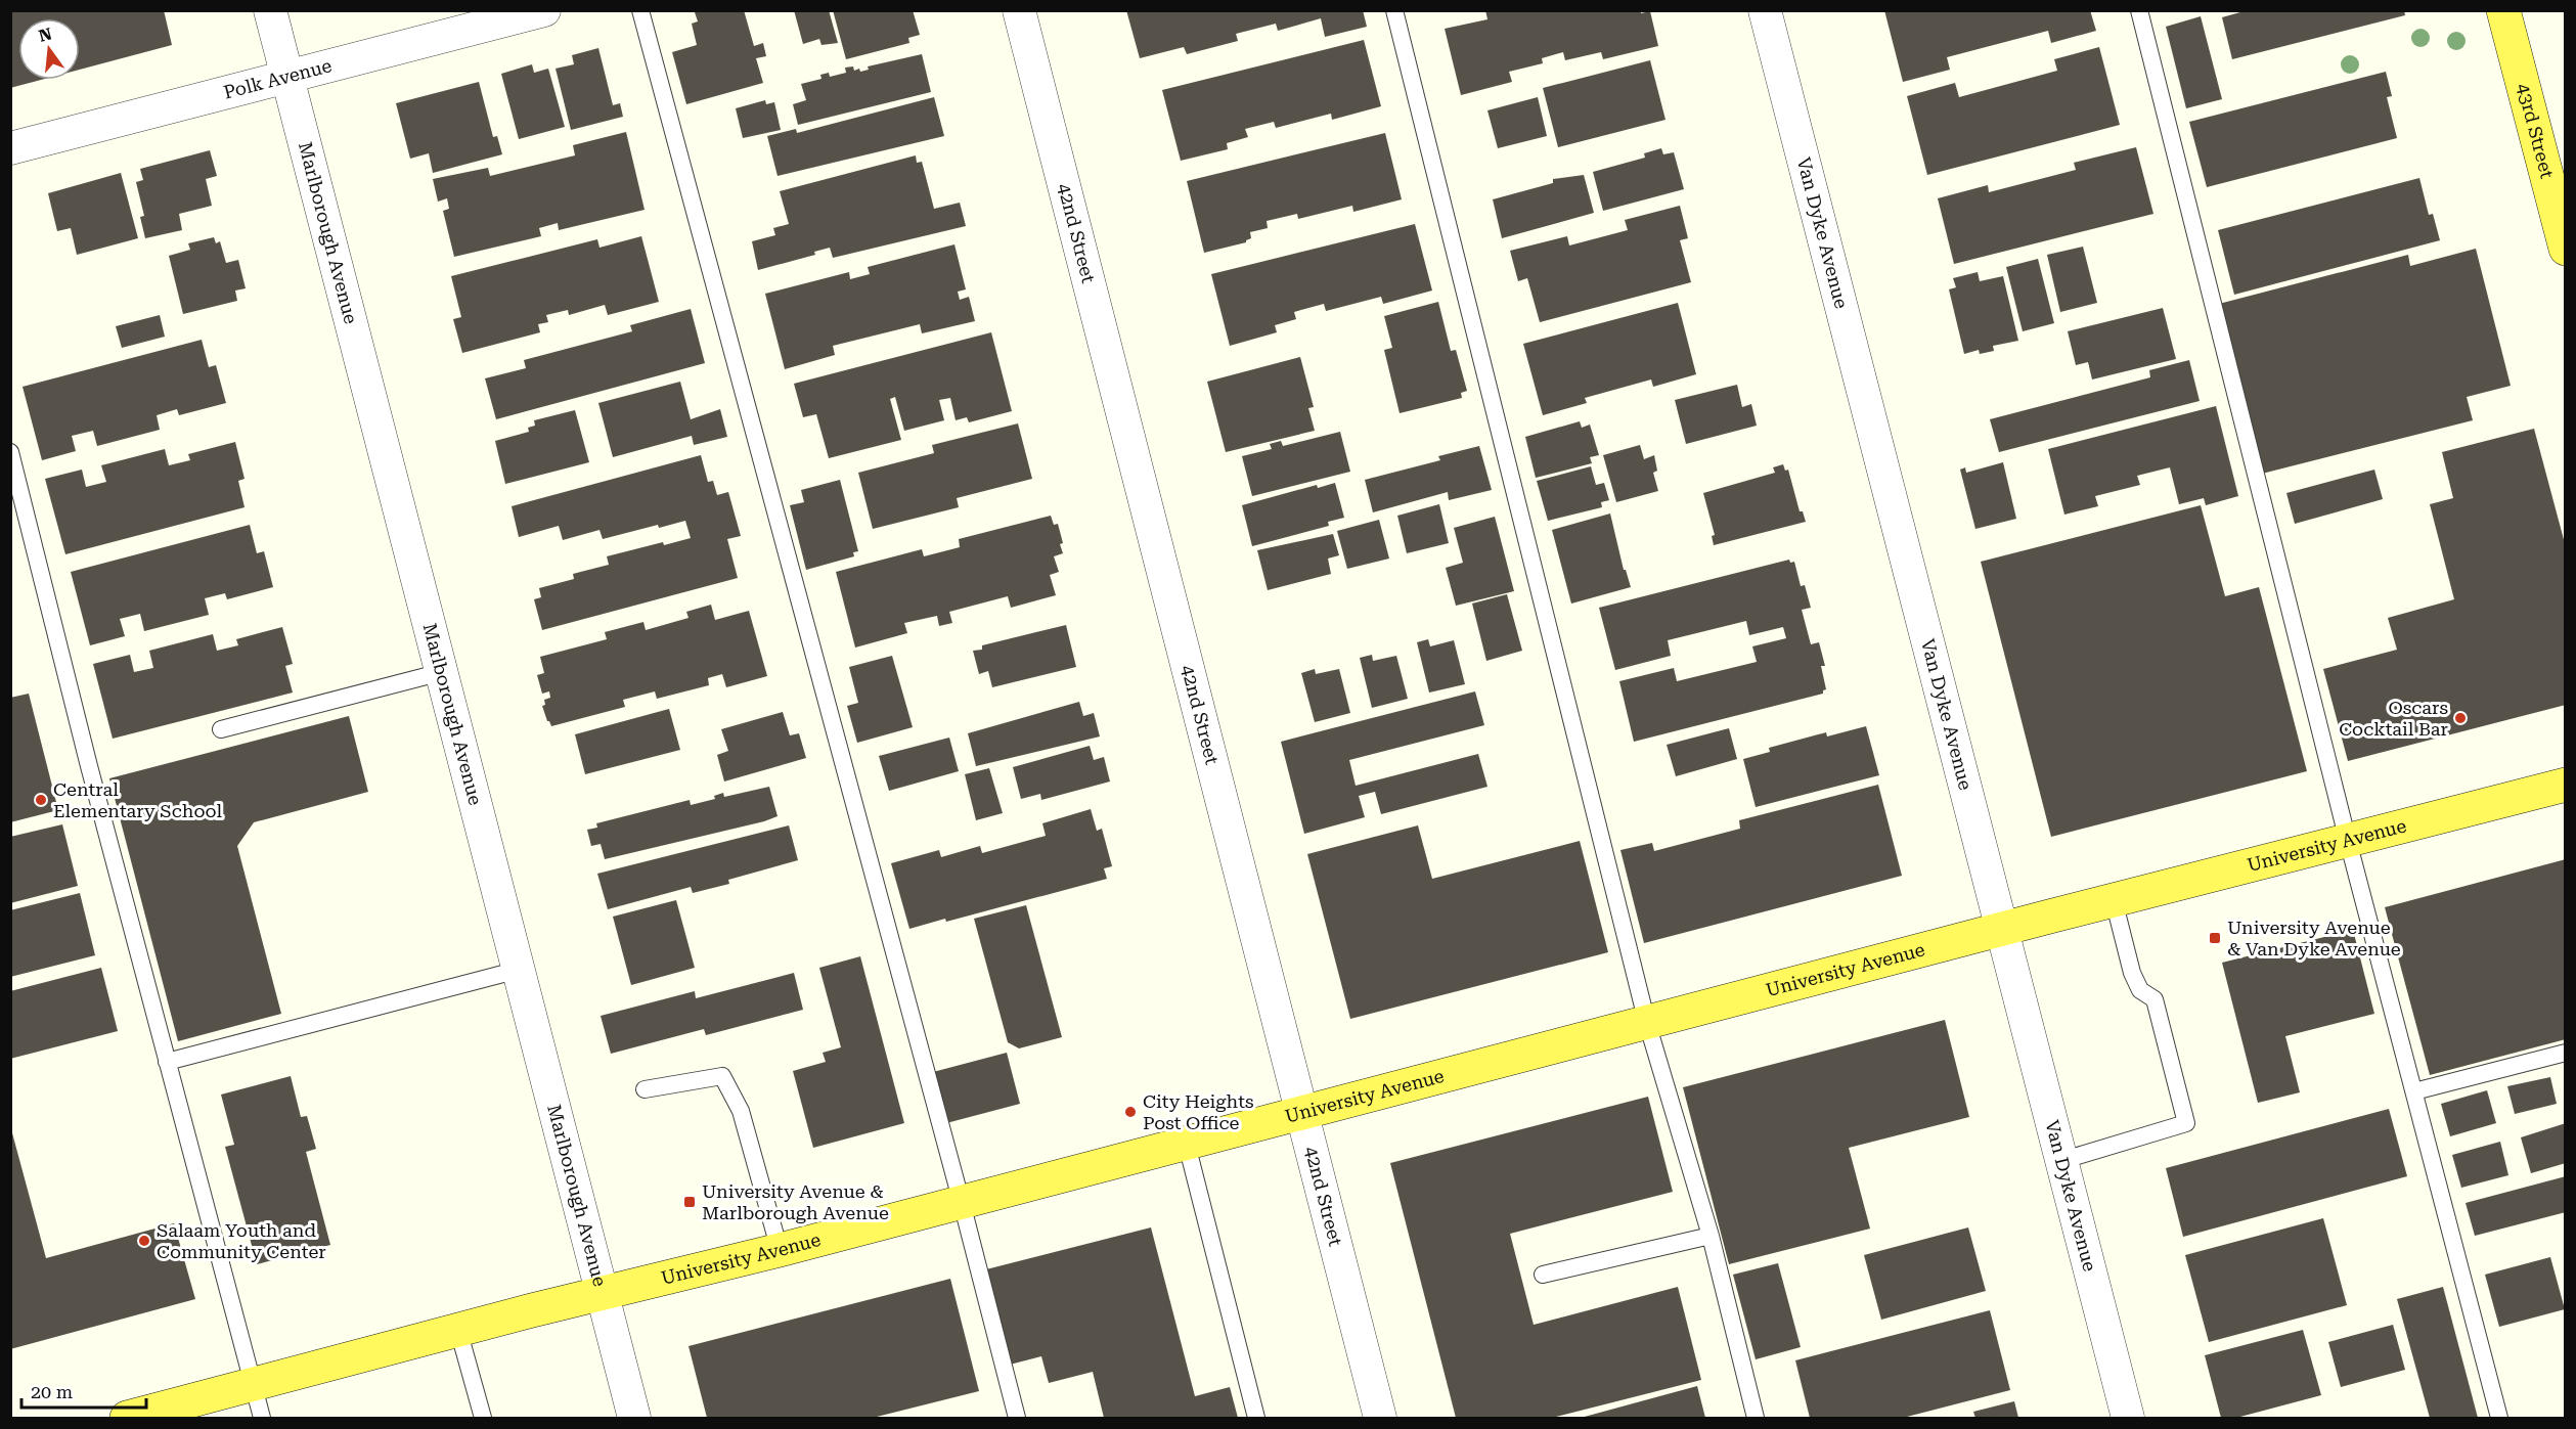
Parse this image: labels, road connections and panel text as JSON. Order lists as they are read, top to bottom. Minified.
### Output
{"streets":{"main road":["43rd Street","University Avenue"],"street":["Polk Avenue","Marlborough Avenue","42nd Street","Van Dyke Avenue"]},"crossings":[["Polk Avenue","Marlborough Avenue"],["Marlborough Avenue","University Avenue"],["42nd Street","University Avenue"],["Van Dyke Avenue","University Avenue"]],"places":{"other":["Oscars Cocktail Bar","Central Elementary School","City Heights Post Office","Salaam Youth and Community Center"],"transit":["University Avenue & Van Dyke Avenue","University Avenue & Marlborough Avenue"]},"scale_bar":"20 m","north":"top"}
